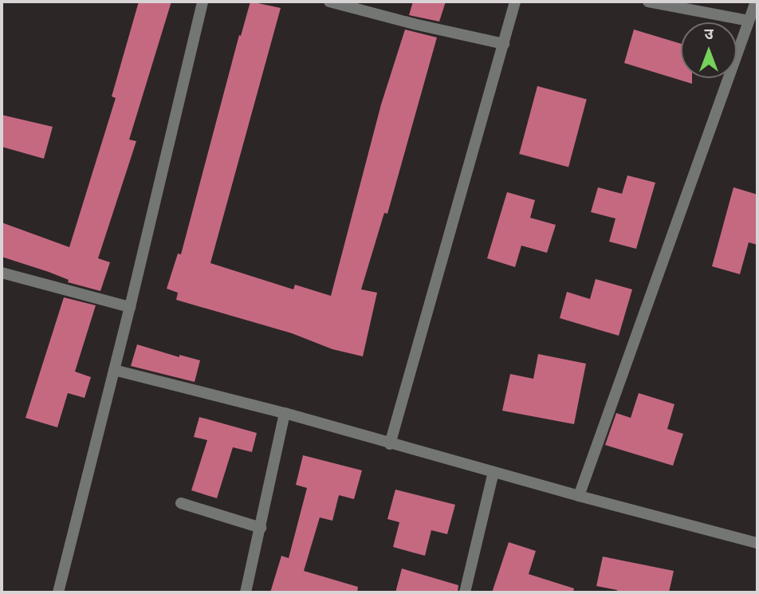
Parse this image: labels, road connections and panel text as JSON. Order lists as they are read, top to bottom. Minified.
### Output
{"north":"top"}
